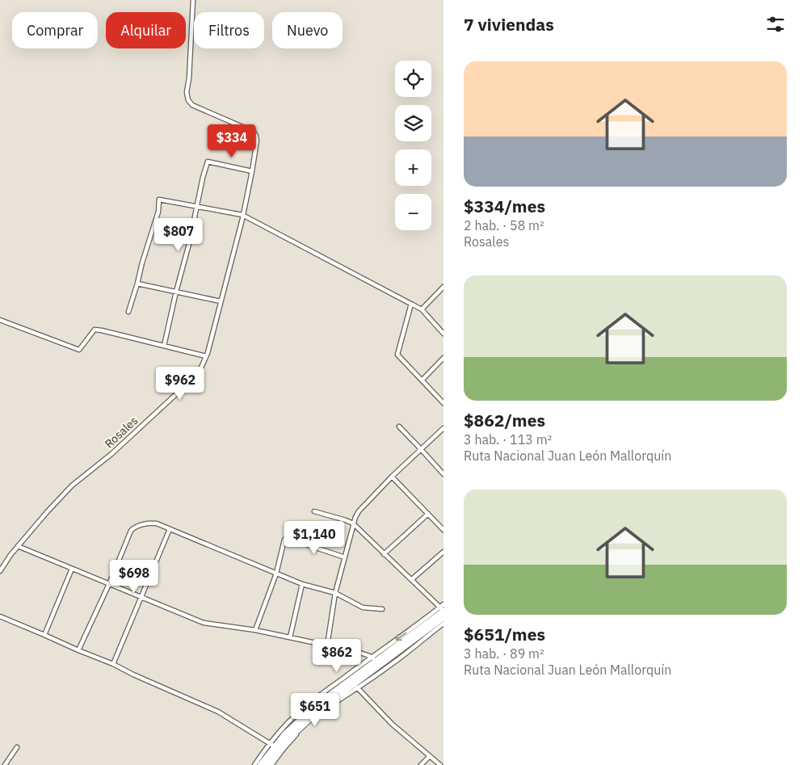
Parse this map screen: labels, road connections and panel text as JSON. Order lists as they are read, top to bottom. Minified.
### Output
{"streets":{"street":["Rosales"]},"page":{"heading":"7 viviendas","chip":["Comprar","Alquilar","Filtros","Nuevo"],"list":[{"name":"$334/mes","note":"2 hab. · 58 m² · Rosales"},{"name":"$862/mes","note":"3 hab. · 113 m² · Ruta Nacional Juan León Mallorquín"},{"name":"$651/mes","note":"3 hab. · 89 m² · Ruta Nacional Juan León Mallorquín"}],"map_buttons":["+","−"],"price":["$334","$807","$962","$1,140","$698","$862","$651"]}}
